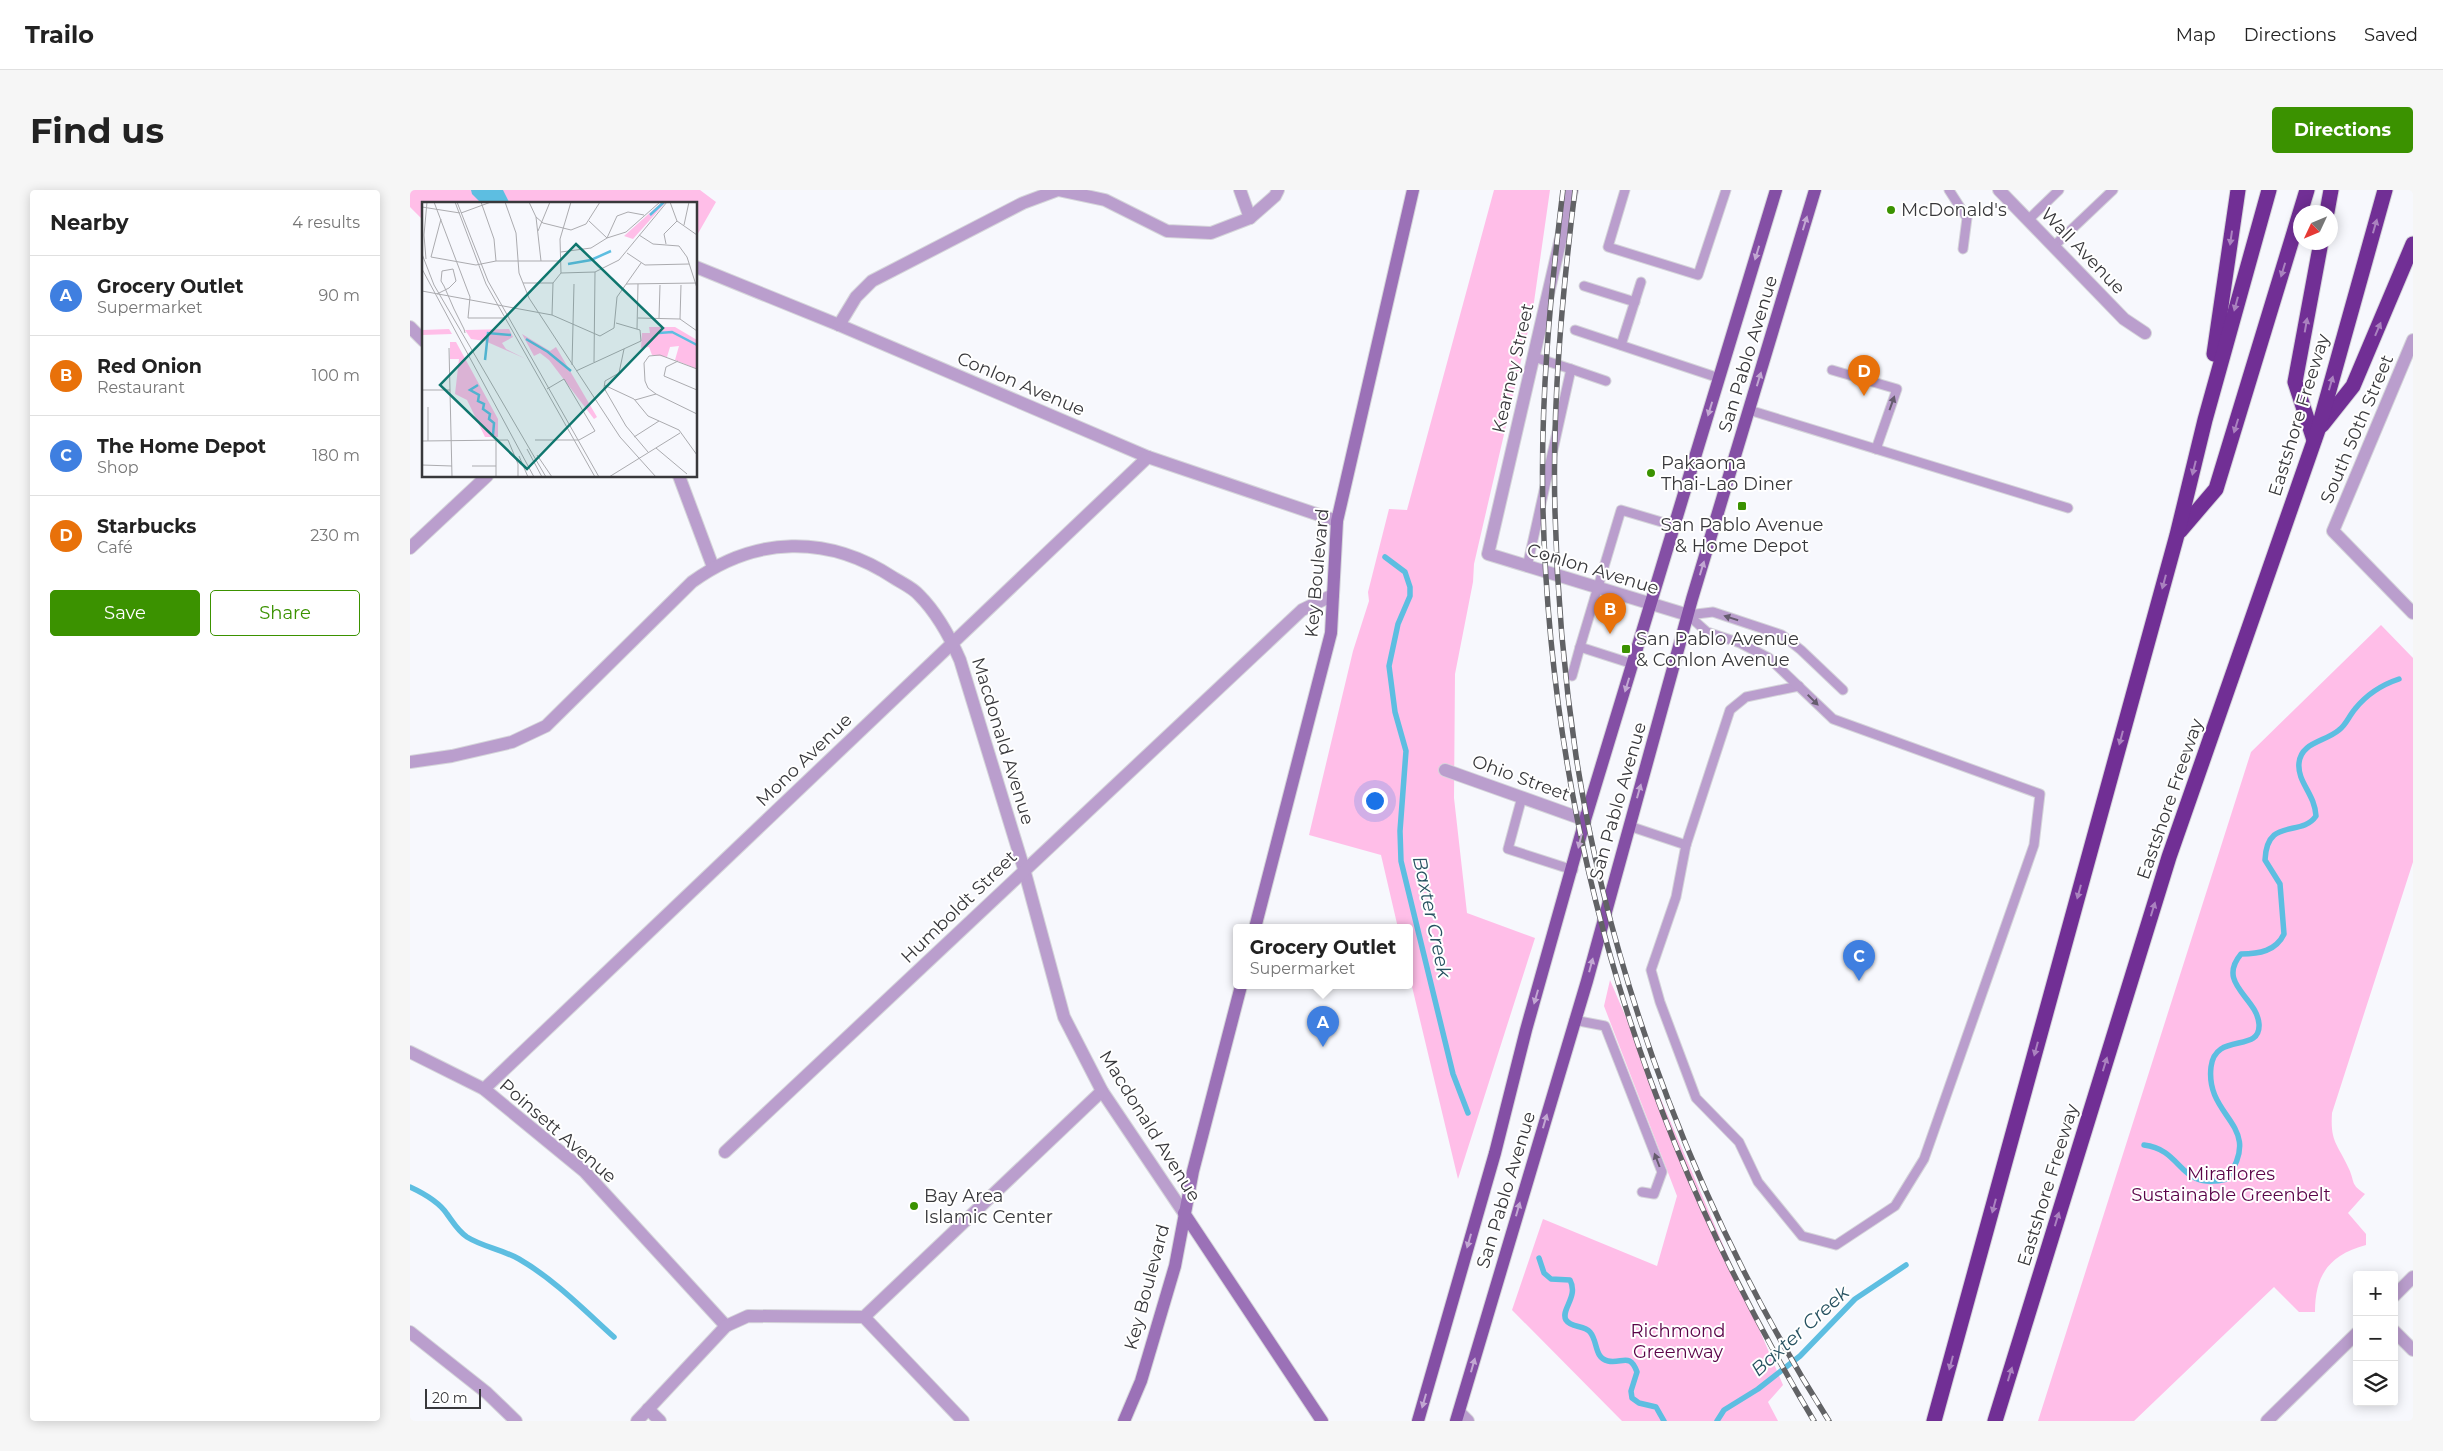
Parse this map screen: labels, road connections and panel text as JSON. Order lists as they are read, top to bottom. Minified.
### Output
{"streets":{"highway":["Eastshore Freeway"],"main road":["San Pablo Avenue"],"street":["Wall Avenue","Kearney Street","Conlon Avenue","South 50th Street","Key Boulevard","Macdonald Avenue","Mono Avenue","Ohio Street","Humboldt Street","Poinsett Avenue"]},"crossings":[["San Pablo Avenue","Conlon Avenue"],["San Pablo Avenue","Ohio Street"],["Kearney Street","Conlon Avenue"],["Conlon Avenue","Key Boulevard"],["Conlon Avenue","Mono Avenue"],["Key Boulevard","Macdonald Avenue"],["Key Boulevard","Humboldt Street"],["Macdonald Avenue","Mono Avenue"],["Macdonald Avenue","Humboldt Street"],["Mono Avenue","Poinsett Avenue"]],"water":["Baxter Creek"],"parks":["Miraflores Sustainable Greenbelt","Richmond Greenway"],"places":{"other":["McDonald's","Pakaoma Thai-Lao Diner","Bay Area Islamic Center"],"transit":["San Pablo Avenue & Home Depot","San Pablo Avenue & Conlon Avenue"]},"scale_bar":"20 m","north":"bottom left","page":{"header":"Trailo","nav":["Map","Directions","Saved"],"buttons":["Directions",["Save","Share"]],"title":"Find us","heading":["Nearby","4 results"],"list":[{"mark":"A","name":"Grocery Outlet","note":"Supermarket","value":"90 m"},{"mark":"B","name":"Red Onion","note":"Restaurant","value":"100 m"},{"mark":"C","name":"The Home Depot","note":"Shop","value":"180 m"},{"mark":"D","name":"Starbucks","note":"Café","value":"230 m"}],"pins":["D","B","C","A"],"popup":["Grocery Outlet","Supermarket"],"map_buttons":["+","−"],"scale":"20 m"}}
